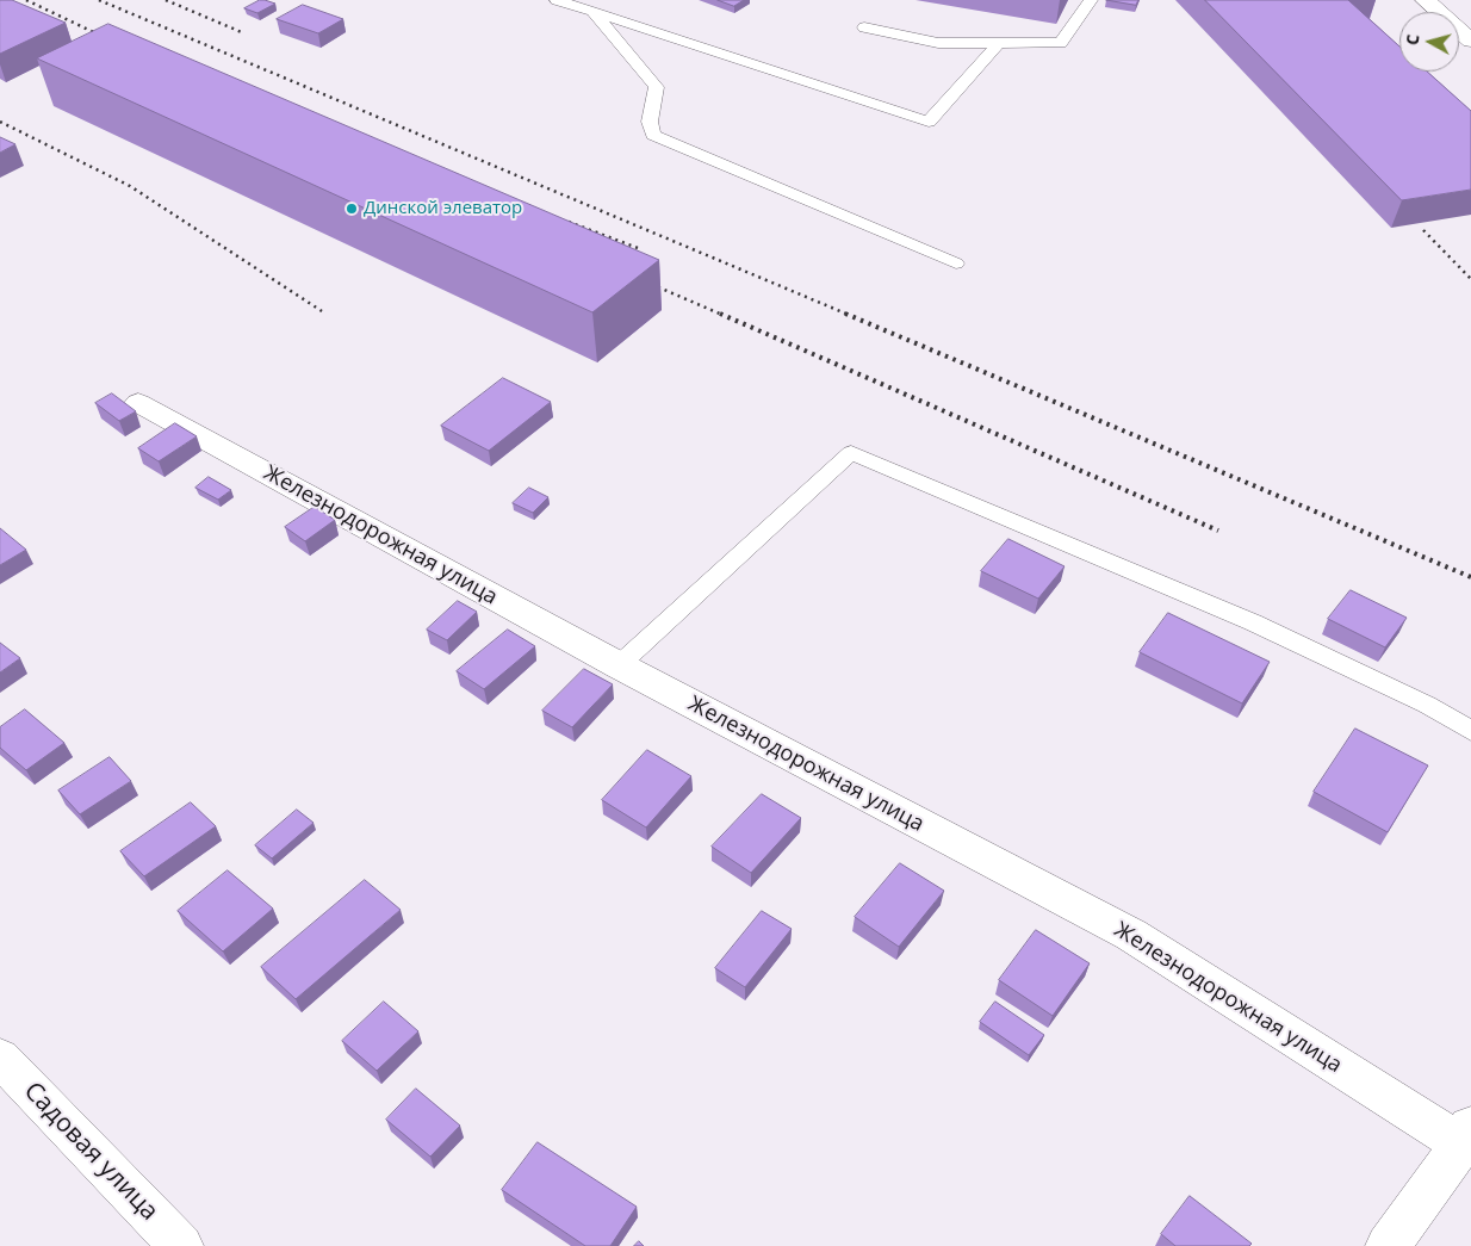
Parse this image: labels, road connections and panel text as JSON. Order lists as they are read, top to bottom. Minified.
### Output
{"streets":{"street":["Железнодорожная улица","Садовая улица"]},"places":["Динской элеватор"],"north":"left"}
